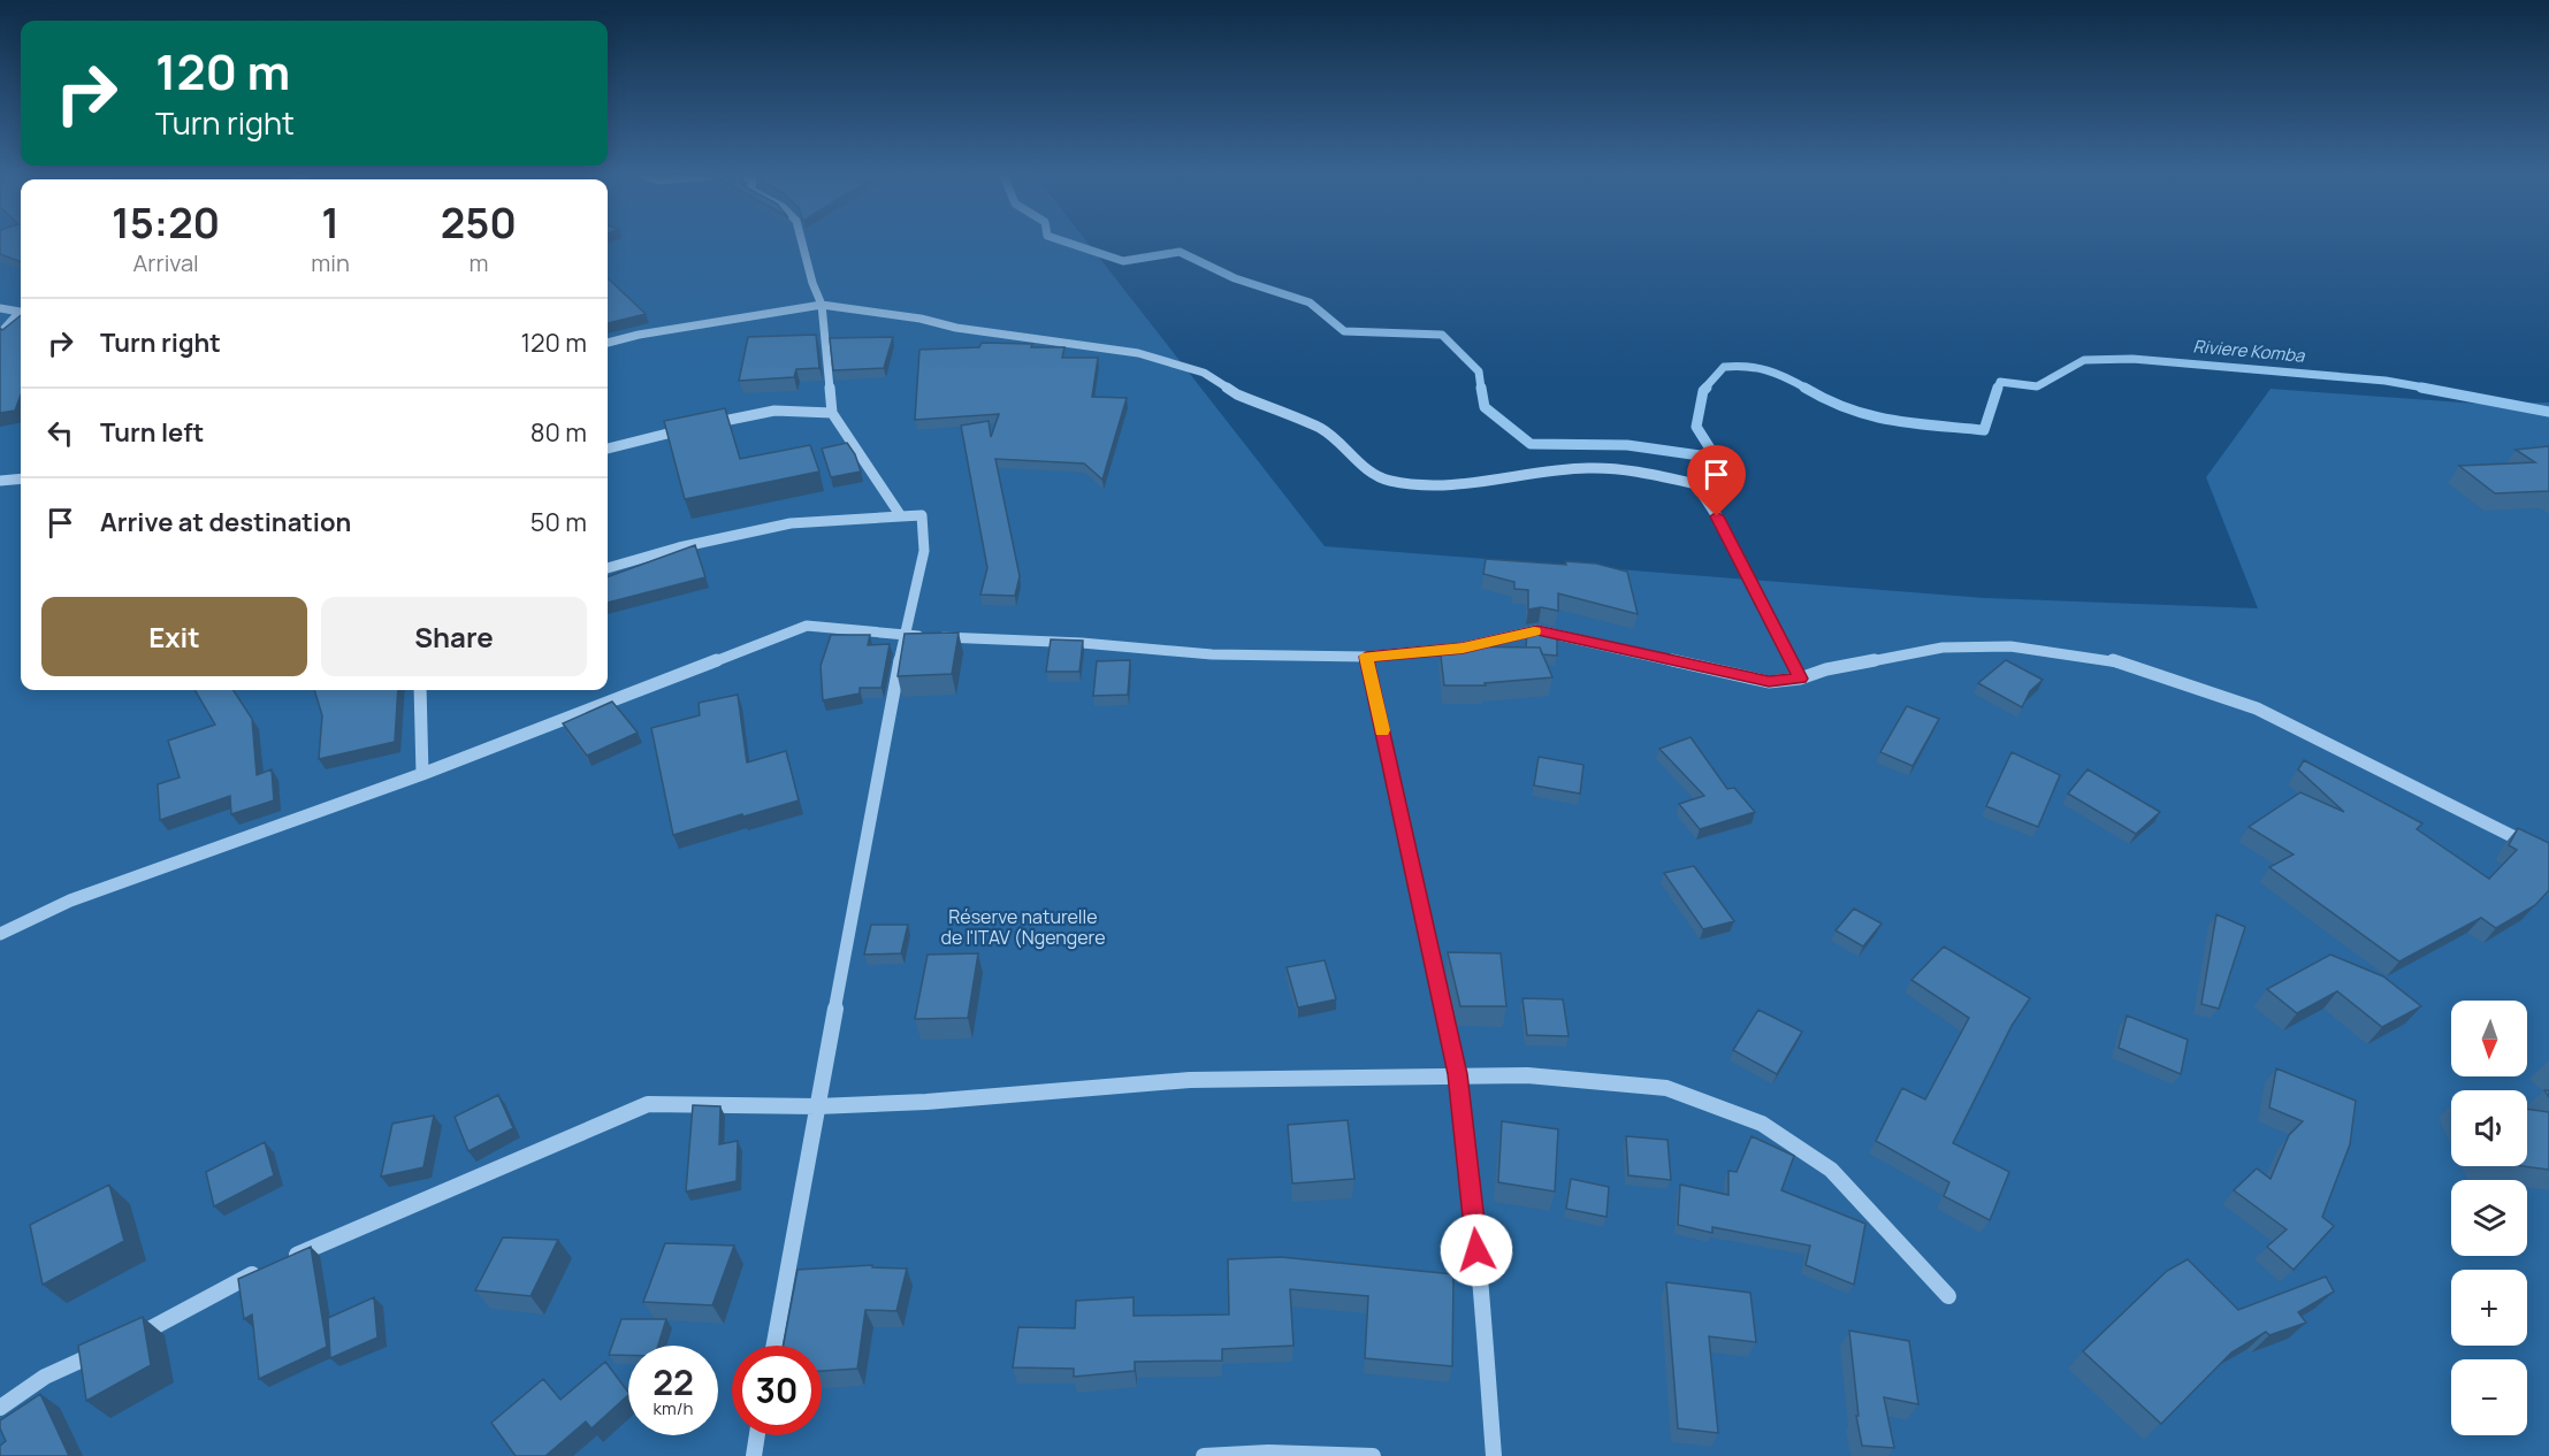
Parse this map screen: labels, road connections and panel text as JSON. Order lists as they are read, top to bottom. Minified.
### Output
{"water":["Riviere Komba"],"parks":["Réserve naturelle de l'ITAV (Ngengere"],"north":"bottom","page":{"turn":["120 m","Turn right"],"eta":["15:20","Arrival","1","min","250","m"],"list":[{"name":"Turn right","value":"120 m"},{"name":"Turn left","value":"80 m"},{"name":"Arrive at destination","value":"50 m"}],"buttons":["Exit","Share"],"map_buttons":["+","−"],"speed":"22 km/h","limit":"30"}}
